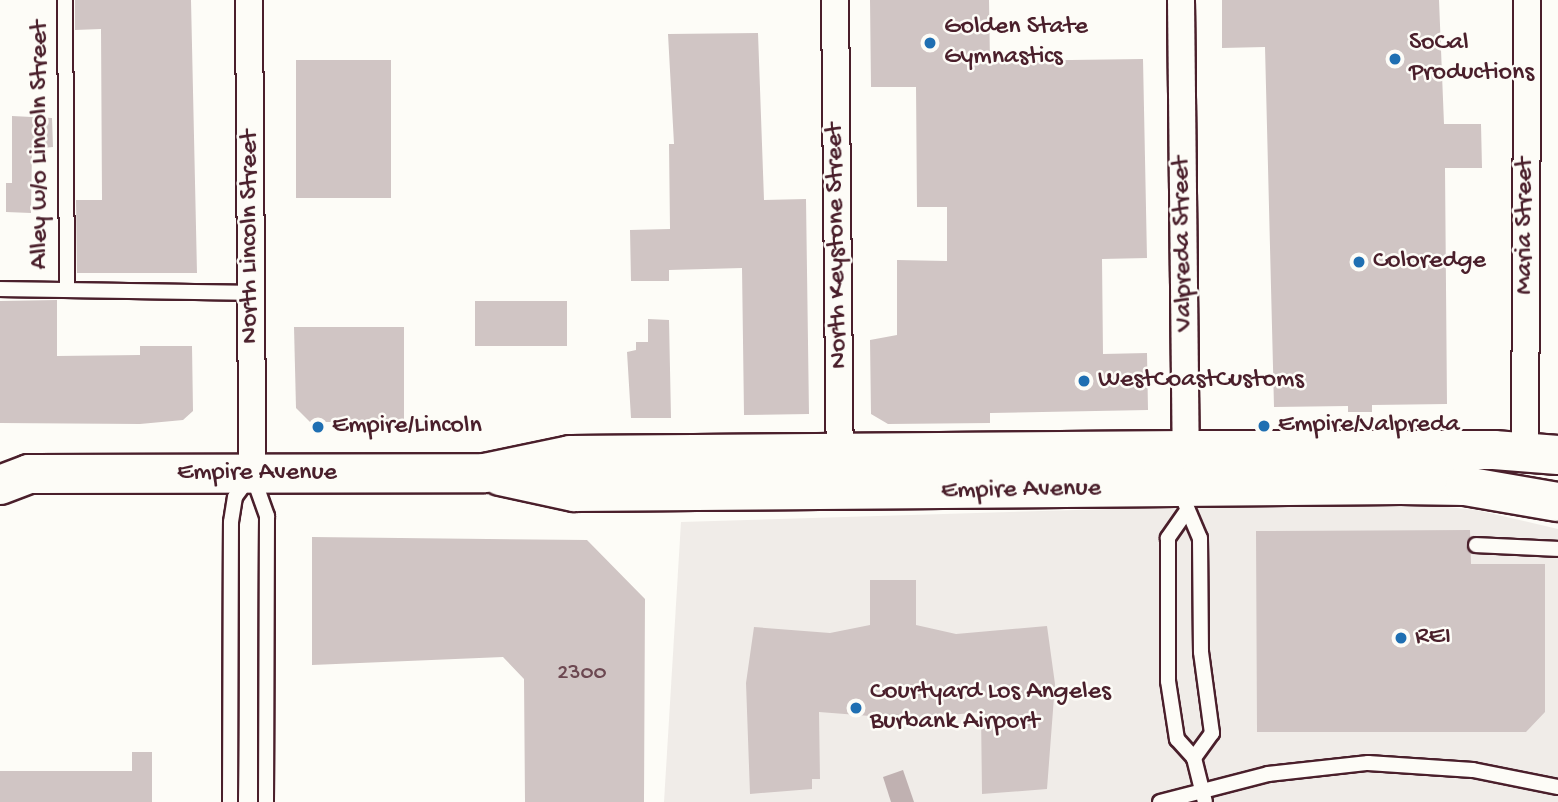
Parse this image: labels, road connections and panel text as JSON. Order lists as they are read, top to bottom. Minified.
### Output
{"streets":{"main road":["Empire Avenue"],"street":["Maria Street","North Lincoln Street","Valpreda Street","North Keystone Street"],"lane":["Alley w/o Lincoln Street"]},"crossings":[["Maria Street","Empire Avenue"],["North Lincoln Street","Empire Avenue"],["Valpreda Street","Empire Avenue"],["North Keystone Street","Empire Avenue"]],"places":["Golden State Gymnastics","SoCal Productions","Coloredge","WestCoastCustoms","Empire/Valpreda","Empire/Lincoln","REI","Courtyard Los Angeles Burbank Airport"],"house_numbers":["2300"]}
